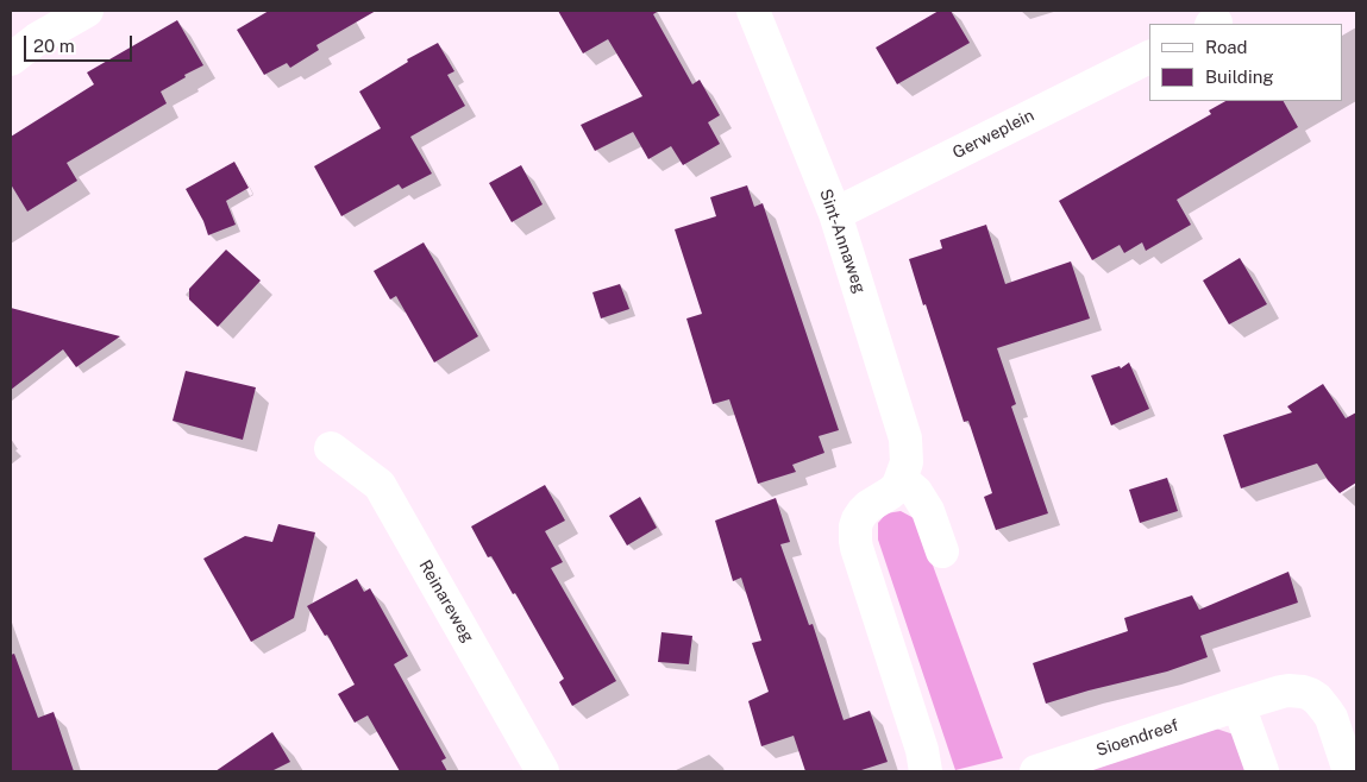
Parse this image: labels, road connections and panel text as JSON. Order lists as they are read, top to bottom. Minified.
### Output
{"streets":{"street":["Gerweplein","Sint-Annaweg","Reinareweg","Sioendreef"]},"crossings":[["Gerweplein","Sint-Annaweg"]],"legend":["Road","Building"],"scale_bar":"20 m"}
